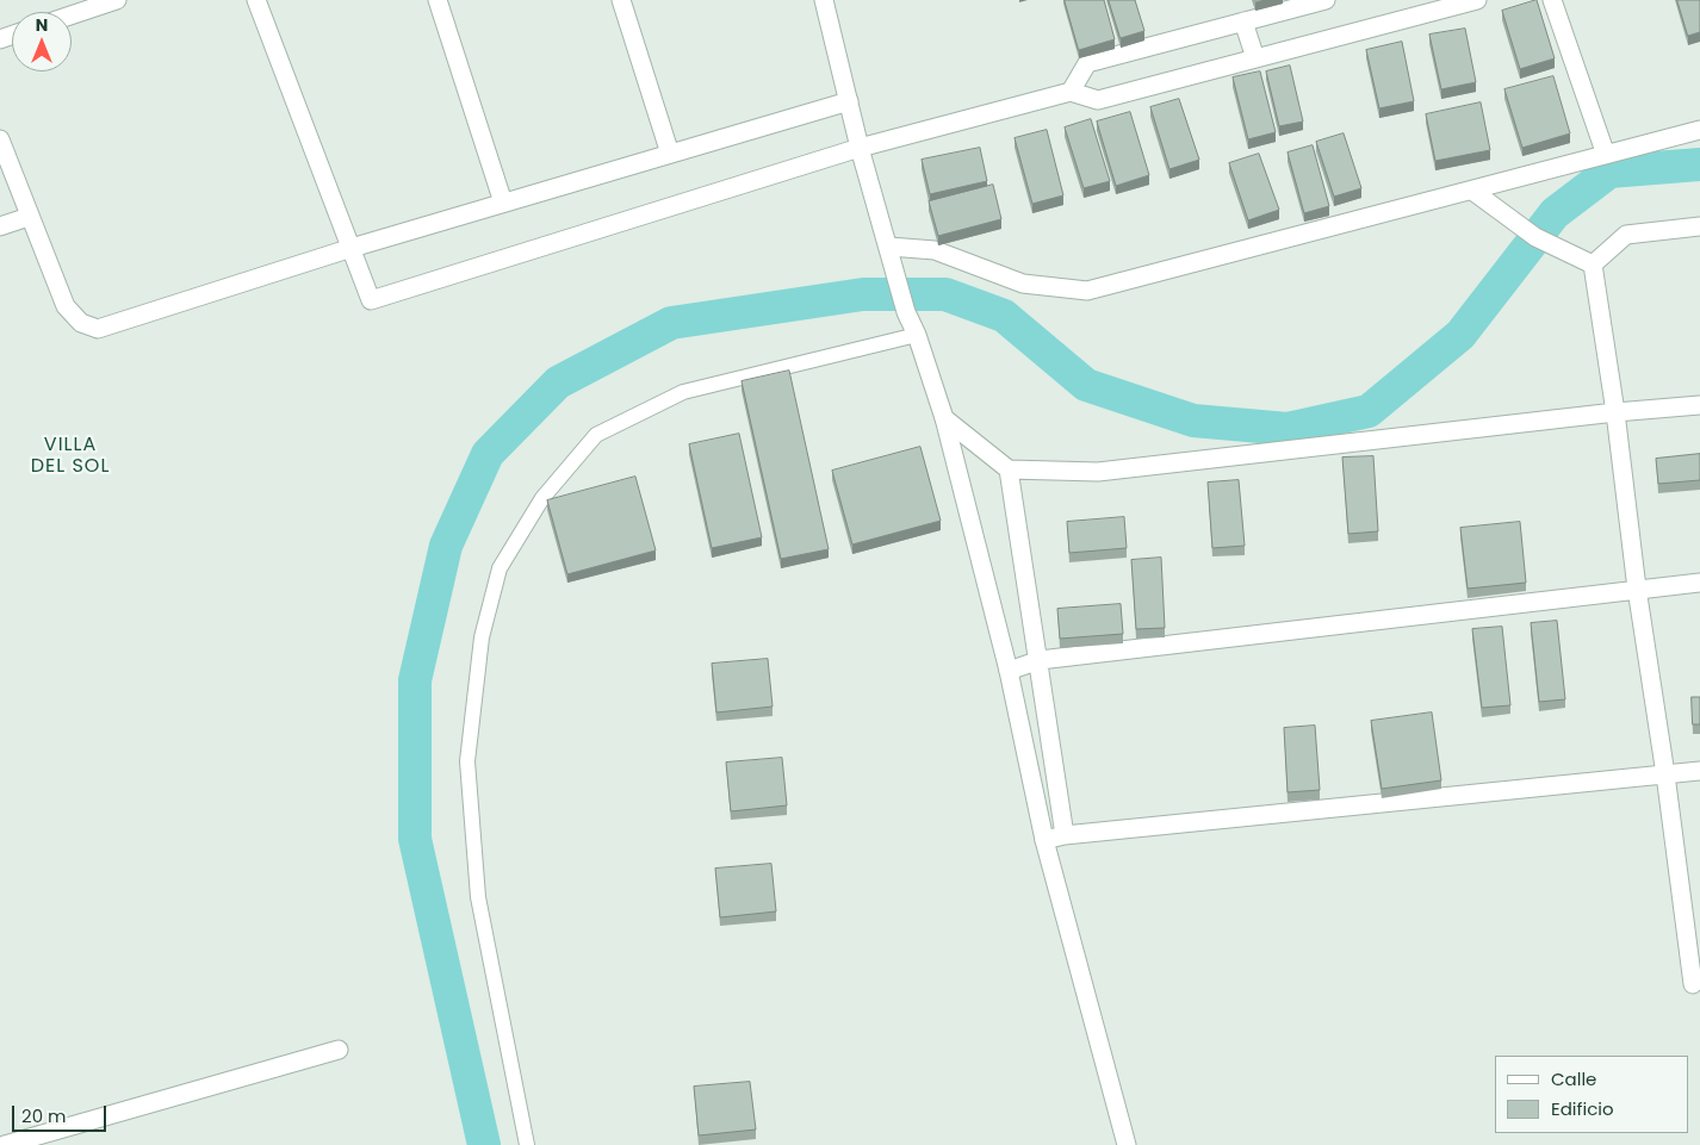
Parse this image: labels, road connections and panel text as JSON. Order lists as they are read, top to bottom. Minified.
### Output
{"districts":["VILLA DEL SOL"],"legend":["Calle","Edificio"],"scale_bar":"20 m","north":"top"}
